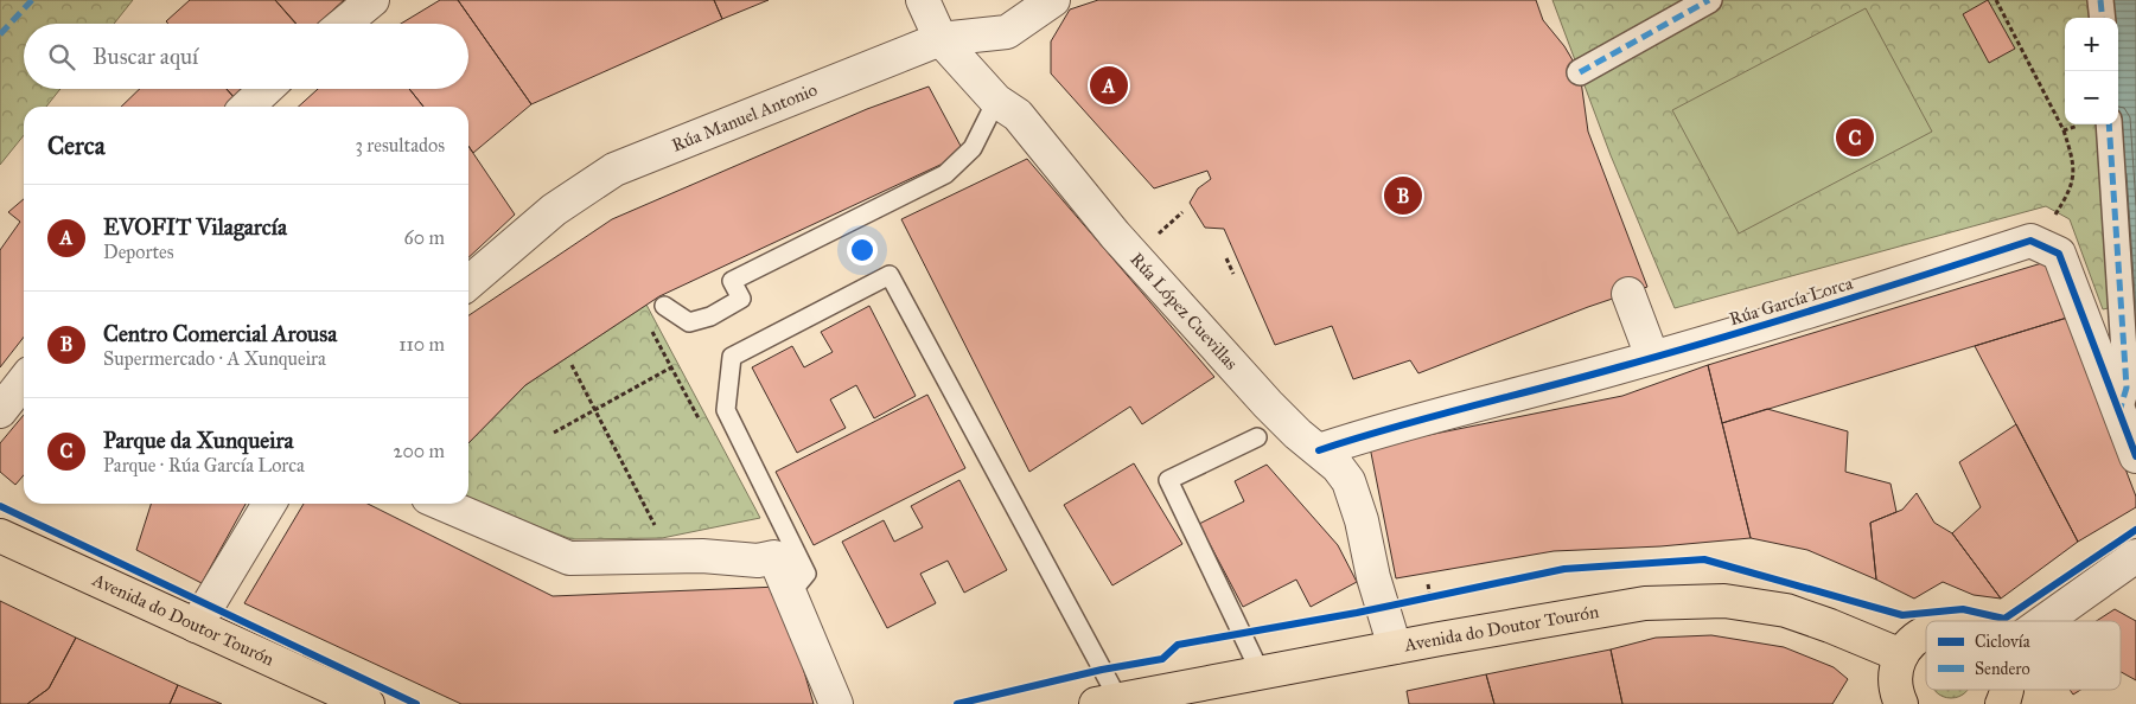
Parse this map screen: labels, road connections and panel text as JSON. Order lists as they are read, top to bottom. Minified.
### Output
{"streets":{"main road":["Avenida do Doutor Tourón"],"street":["Rúa Manuel Antonio","Rúa García Lorca","Rúa López Cuevillas"]},"crossings":[["Rúa Manuel Antonio","Rúa López Cuevillas"],["Rúa García Lorca","Rúa López Cuevillas"],["Rúa López Cuevillas","Avenida do Doutor Tourón"]],"legend":["Ciclovía","Sendero"],"page":{"map_buttons":["+","−"],"search":"Buscar aquí","pins":["A","C","B"],"heading":["Cerca","3 resultados"],"list":[{"mark":"A","name":"EVOFIT Vilagarcía","note":"Deportes","value":"60 m"},{"mark":"B","name":"Centro Comercial Arousa","note":"Supermercado · A Xunqueira","value":"110 m"},{"mark":"C","name":"Parque da Xunqueira","note":"Parque · Rúa García Lorca","value":"200 m"}]}}
